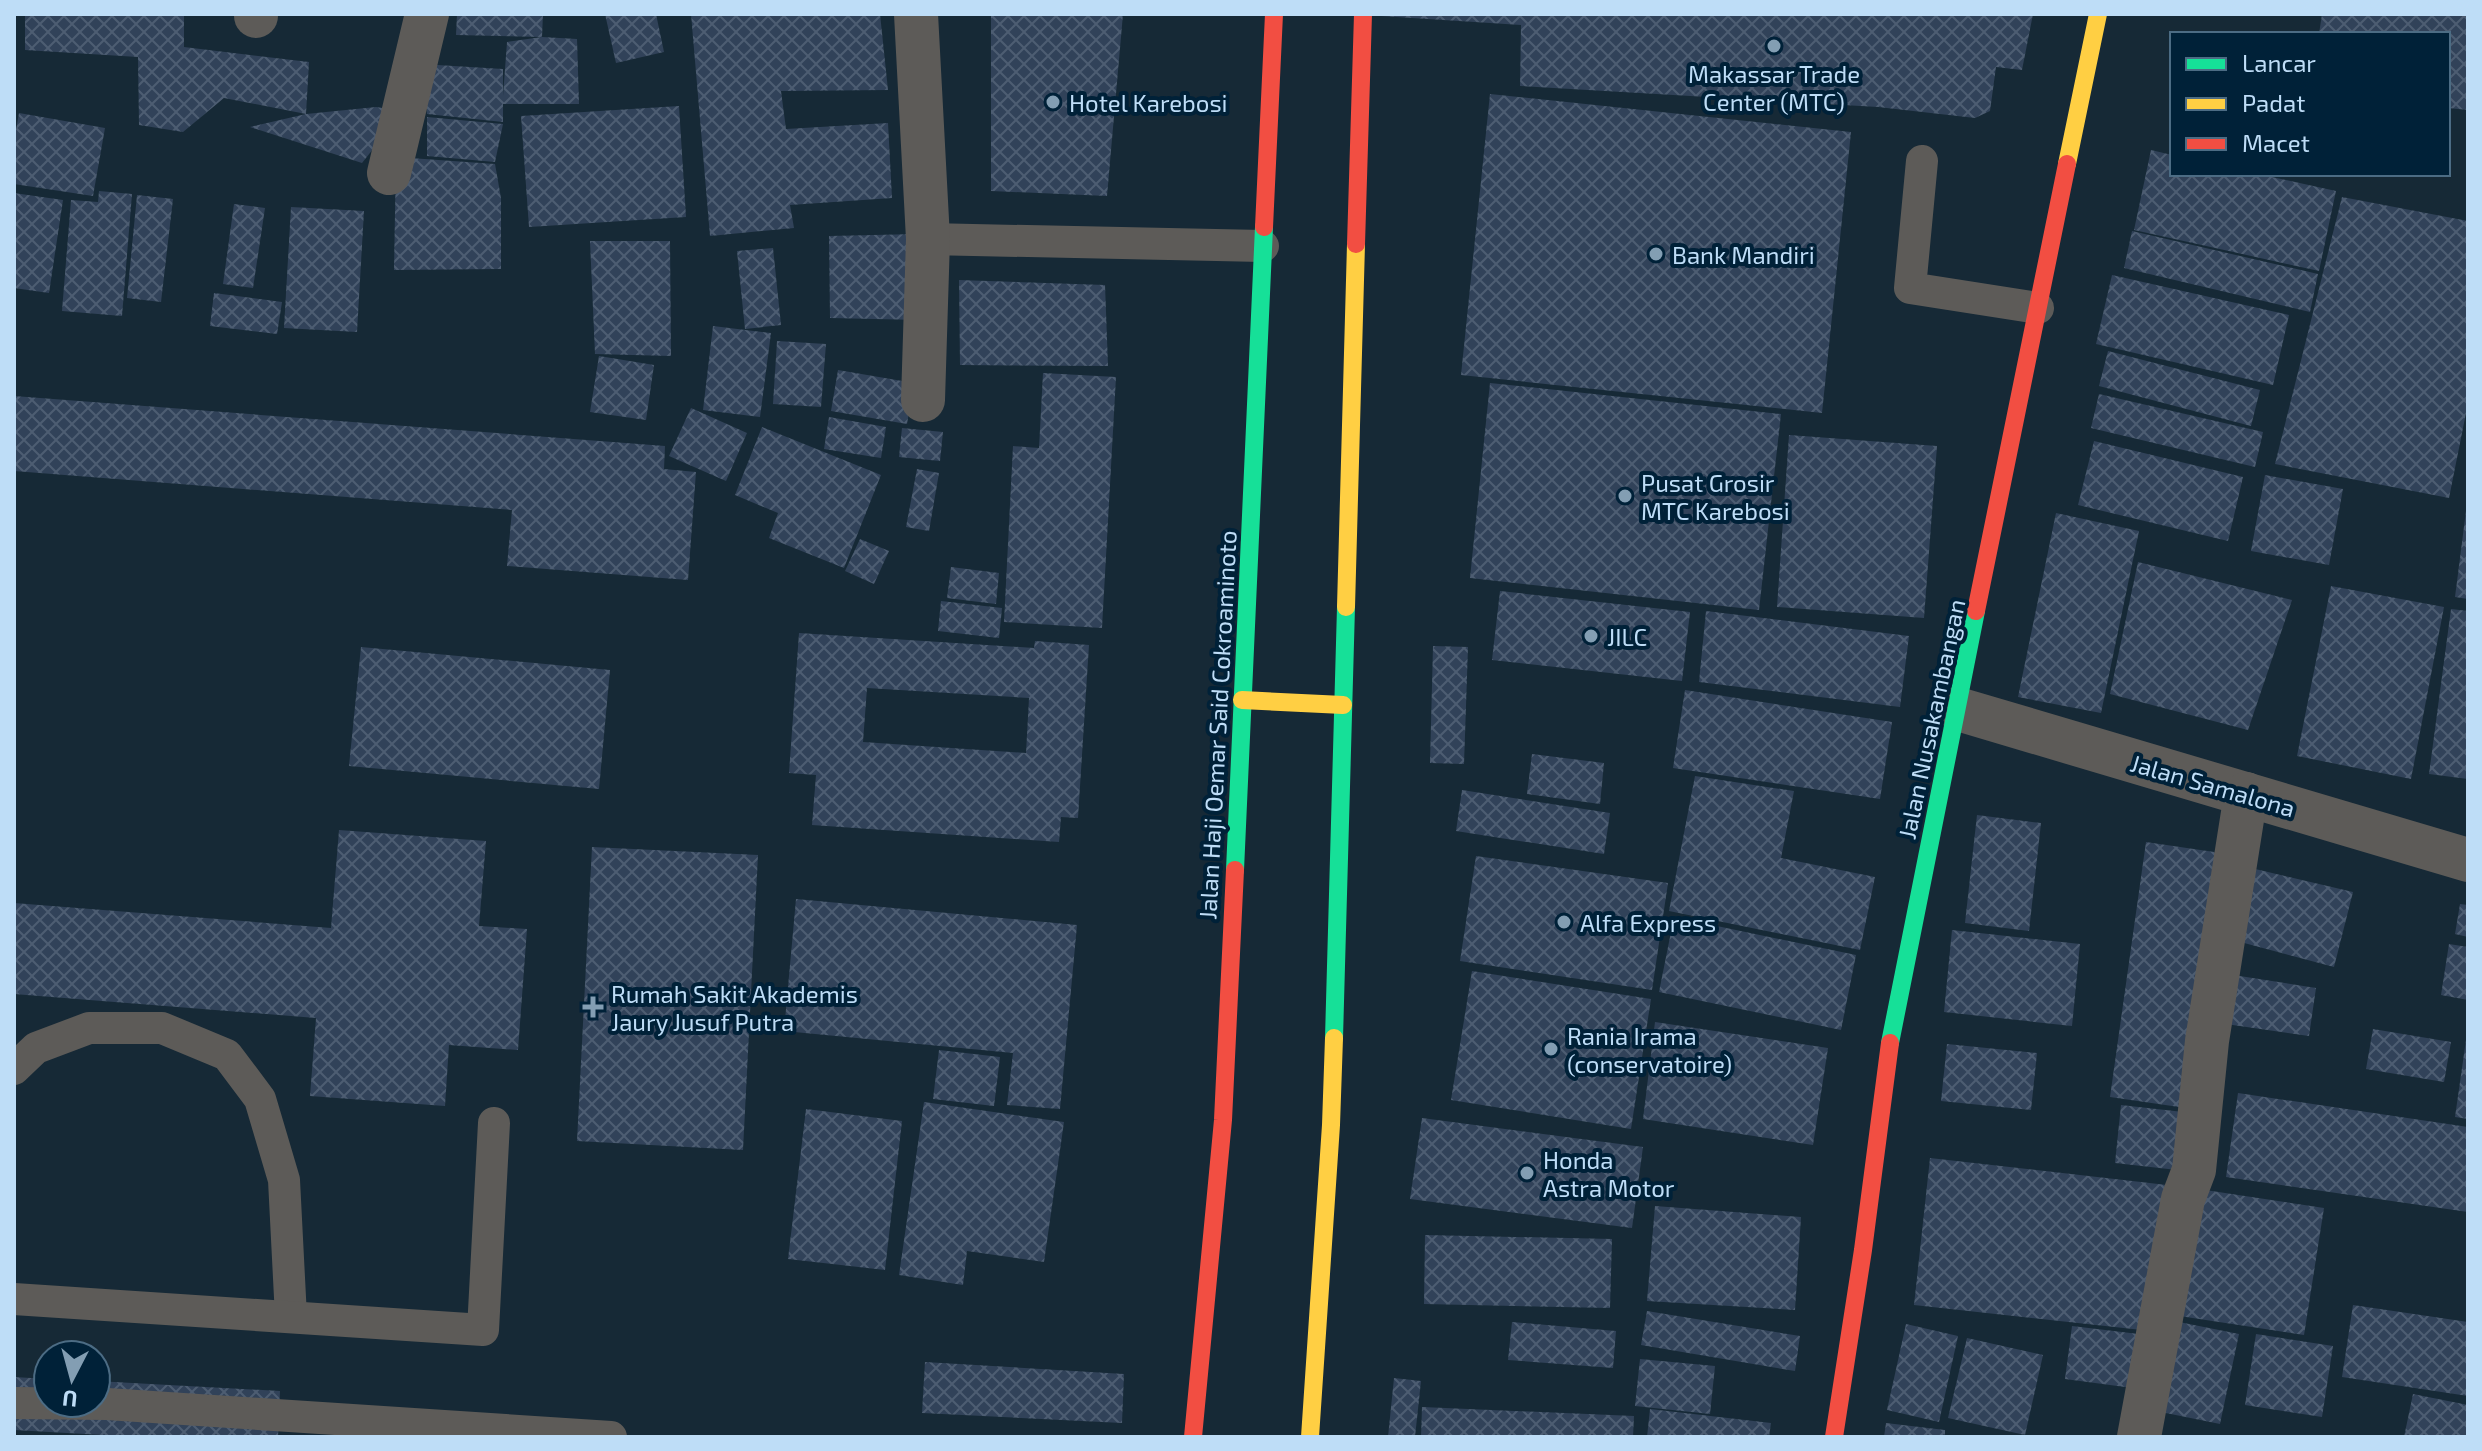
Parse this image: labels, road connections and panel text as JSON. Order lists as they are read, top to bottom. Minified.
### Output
{"streets":{"main road":["Jalan Nusakambangan","Jalan Haji Oemar Said Cokroaminoto"],"street":["Jalan Samalona"]},"crossings":[["Jalan Nusakambangan","Jalan Samalona"]],"places":{"other":["Makassar Trade Center (MTC)","Hotel Karebosi","Bank Mandiri","Pusat Grosir MTC Karebosi","JILC","Alfa Express","Rania Irama (conservatoire)","Honda Astra Motor"],"health":["Rumah Sakit Akademis Jaury Jusuf Putra"]},"legend":["Lancar","Padat","Macet"],"north":"bottom"}
